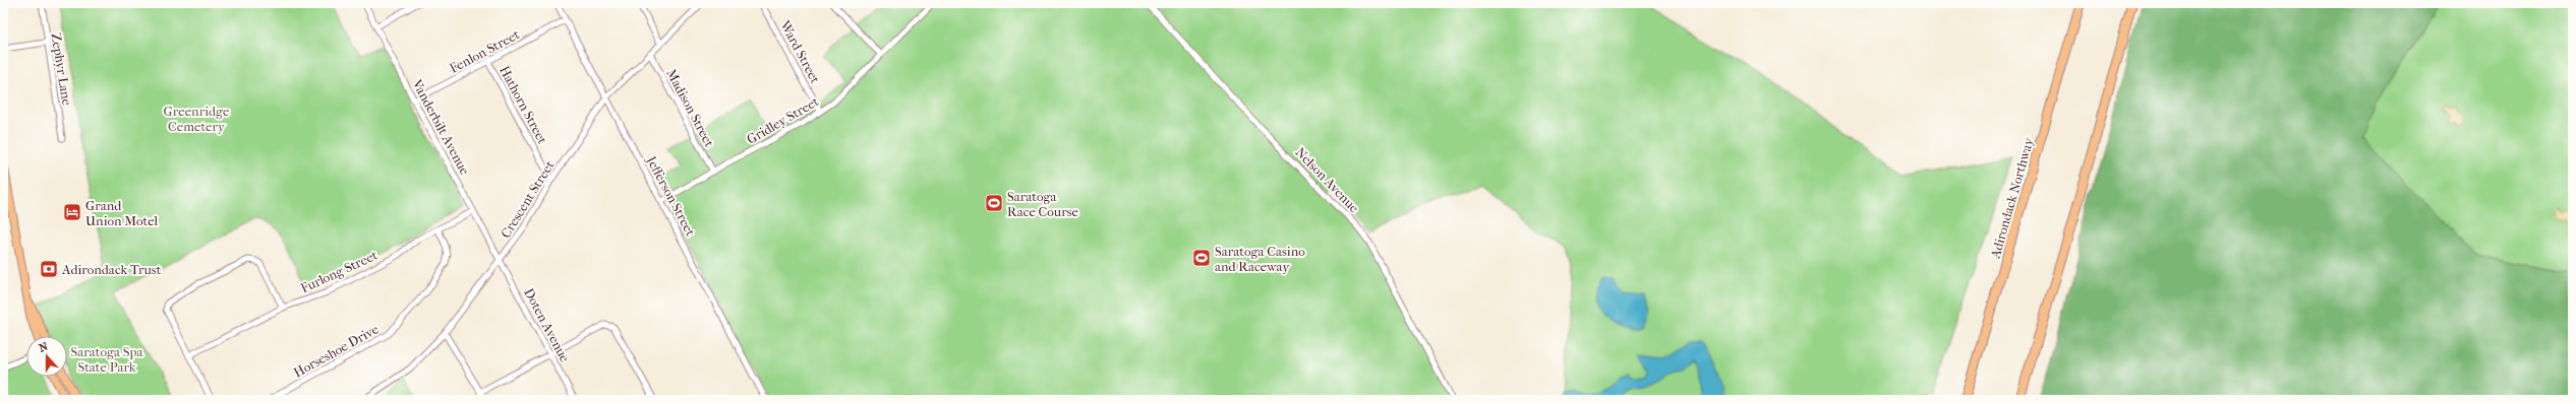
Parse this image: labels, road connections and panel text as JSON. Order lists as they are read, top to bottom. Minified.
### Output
{"streets":{"highway":["Adirondack Northway"],"street":["Fenlon Street","Ward Street","Zephyr Lane","Hathorn Street","Madison Street","Gridley Street","Vanderbilt Avenue","Nelson Avenue","Jefferson Street","Crescent Street","Furlong Street","Doten Avenue","Horseshoe Drive"]},"crossings":[["Fenlon Street","Hathorn Street"],["Fenlon Street","Vanderbilt Avenue"],["Fenlon Street","Jefferson Street"],["Ward Street","Gridley Street"],["Hathorn Street","Crescent Street"],["Madison Street","Gridley Street"],["Madison Street","Crescent Street"],["Gridley Street","Jefferson Street"],["Vanderbilt Avenue","Crescent Street"],["Vanderbilt Avenue","Furlong Street"],["Vanderbilt Avenue","Doten Avenue"],["Jefferson Street","Crescent Street"],["Crescent Street","Doten Avenue"],["Furlong Street","Horseshoe Drive"]],"parks":["Greenridge Cemetery","Saratoga Spa State Park"],"places":{"sports":["Saratoga Race Course","Saratoga Casino and Raceway"],"hotel":["Grand Union Motel"],"bank":["Adirondack Trust"]},"north":"top"}
